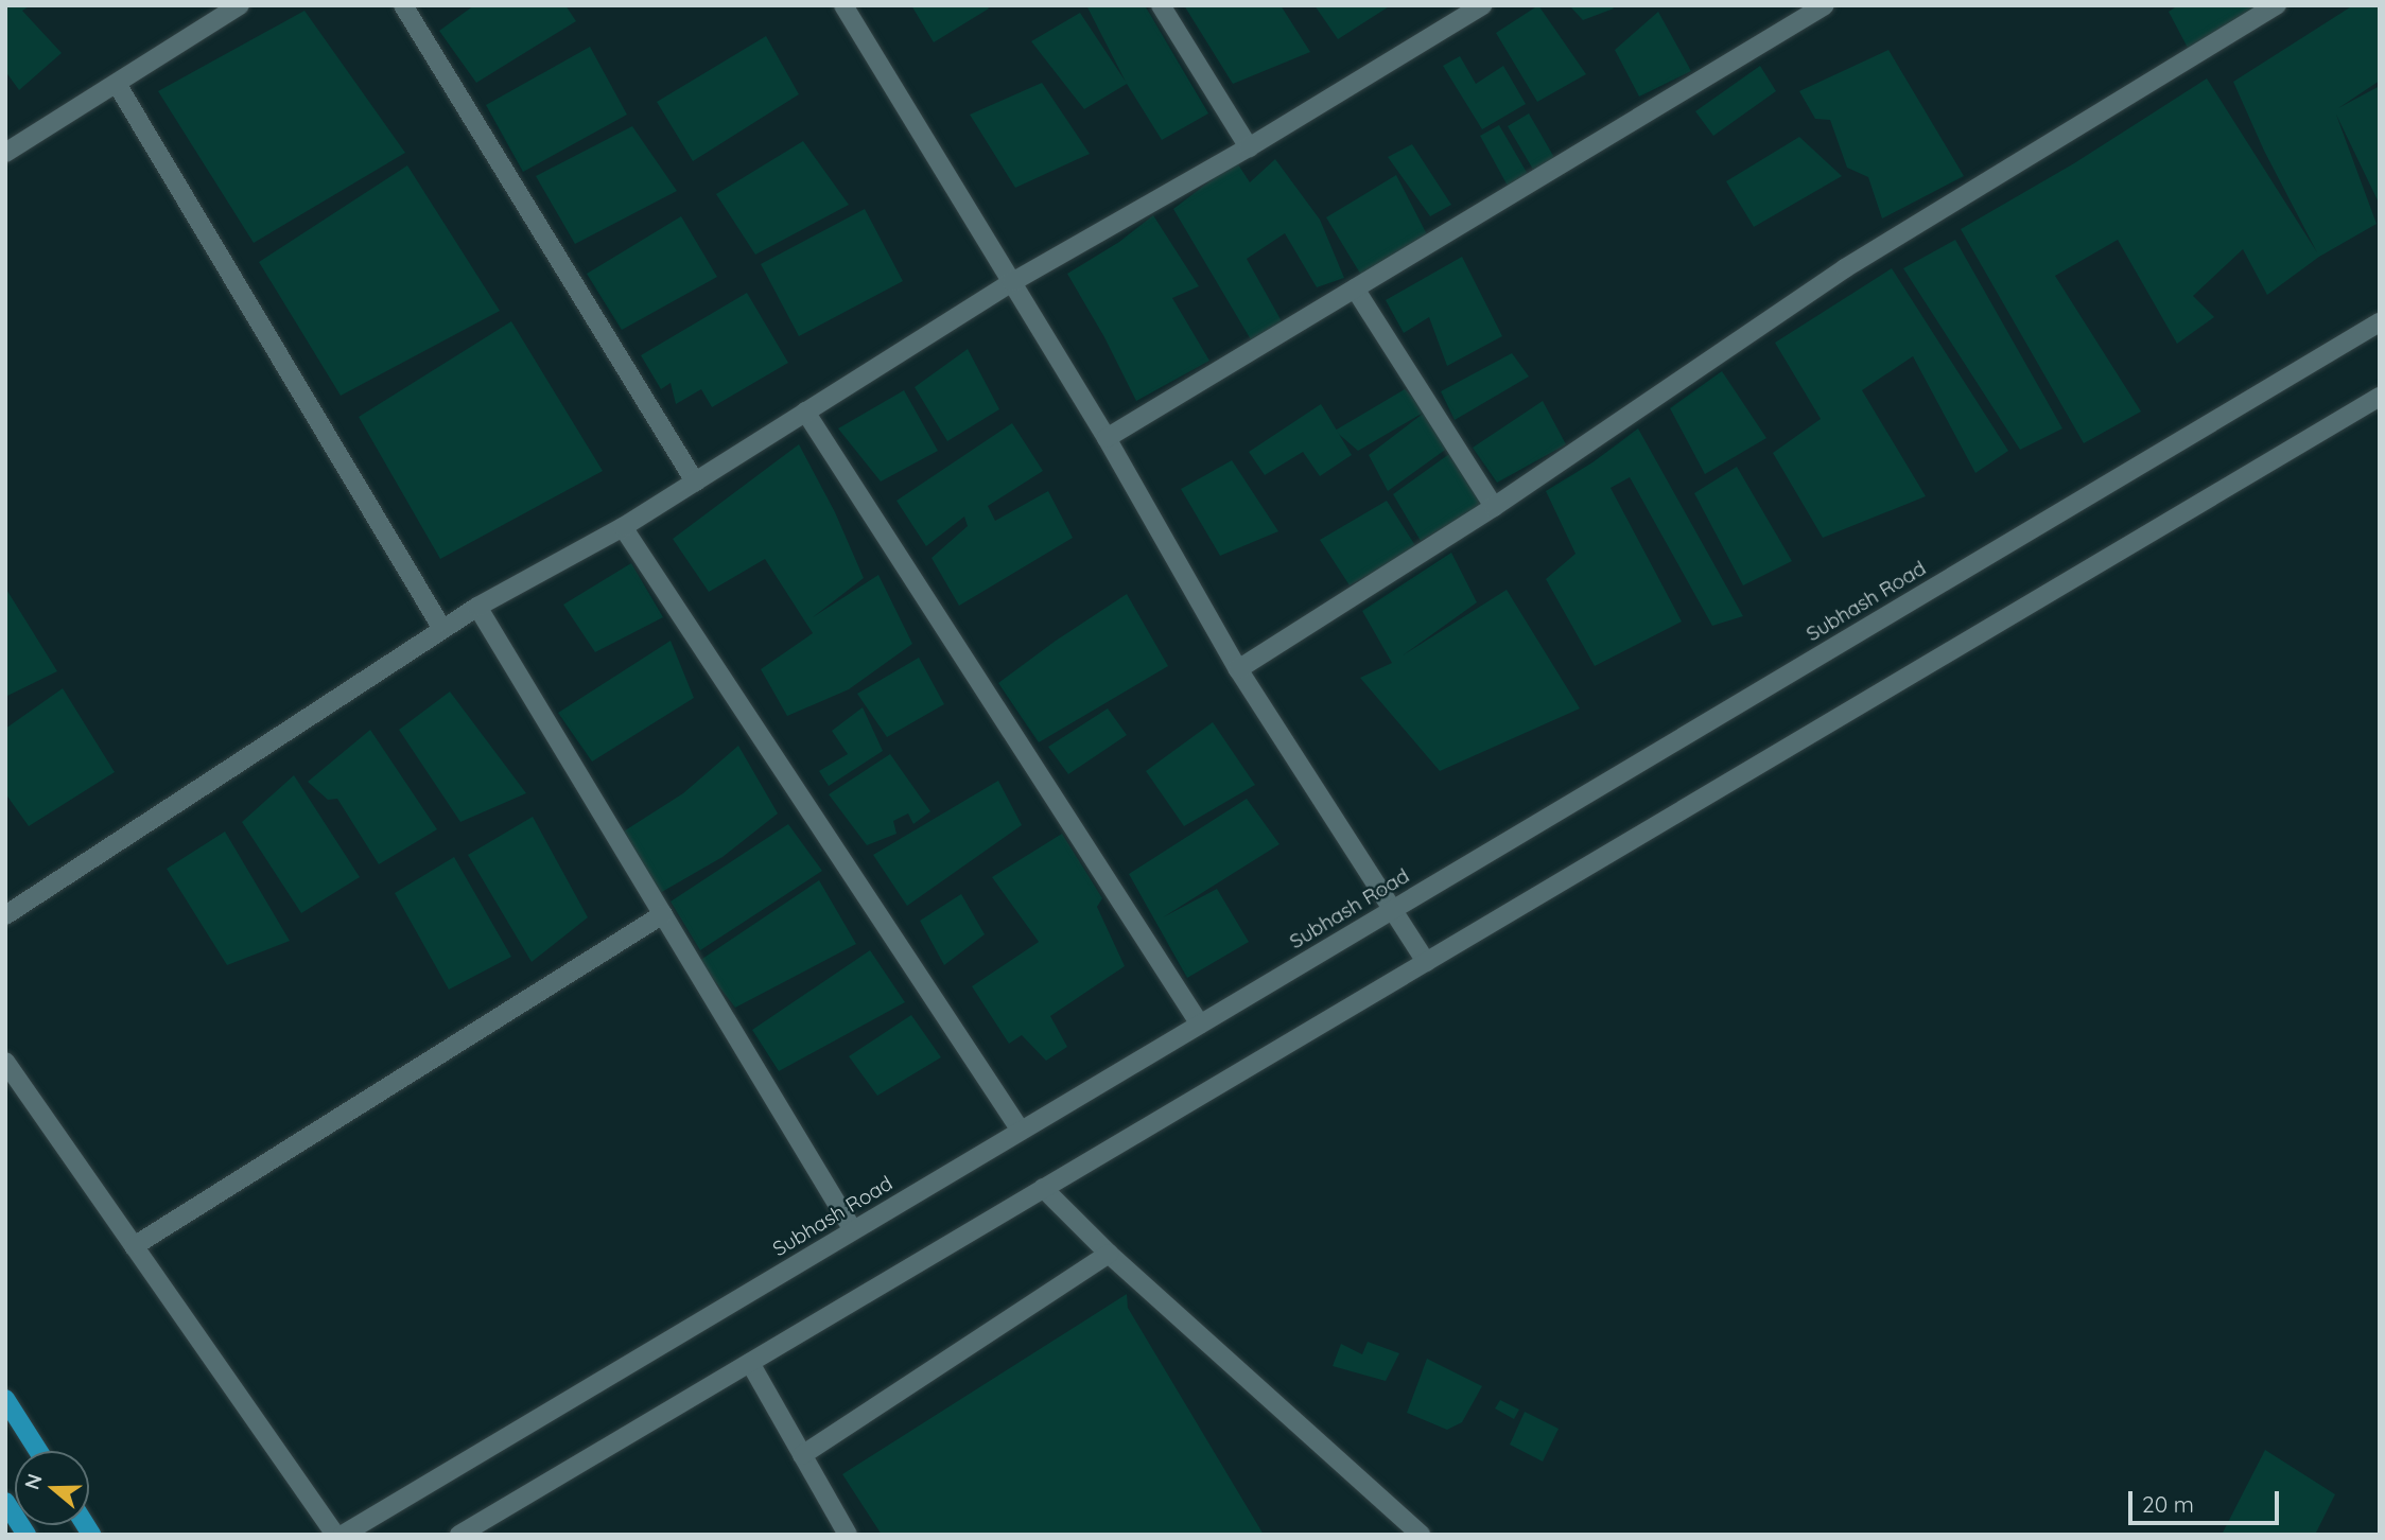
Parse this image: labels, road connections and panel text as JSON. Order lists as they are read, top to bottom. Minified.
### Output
{"streets":{"street":["Subhash Road"]},"scale_bar":"20 m","north":"left"}
